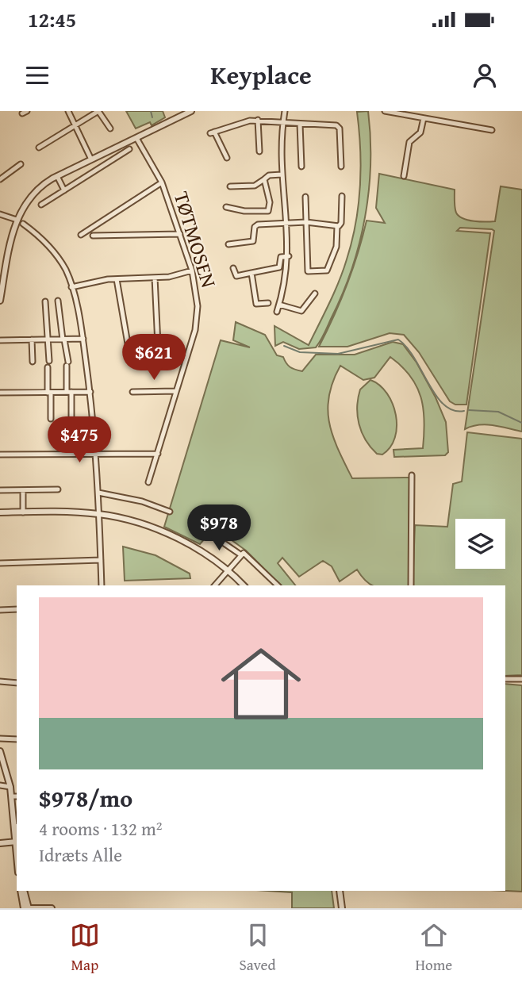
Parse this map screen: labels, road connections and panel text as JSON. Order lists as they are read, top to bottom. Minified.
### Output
{"streets":{"street":["TØTMOSEN"]},"page":{"status":"12:45","header":"Keyplace","price":["$621","$475","$978"],"list":[{"name":"$978/mo","note":"4 rooms · 132 m² · Idræts Alle"}],"tabs":["Map","Saved","Home"]}}
